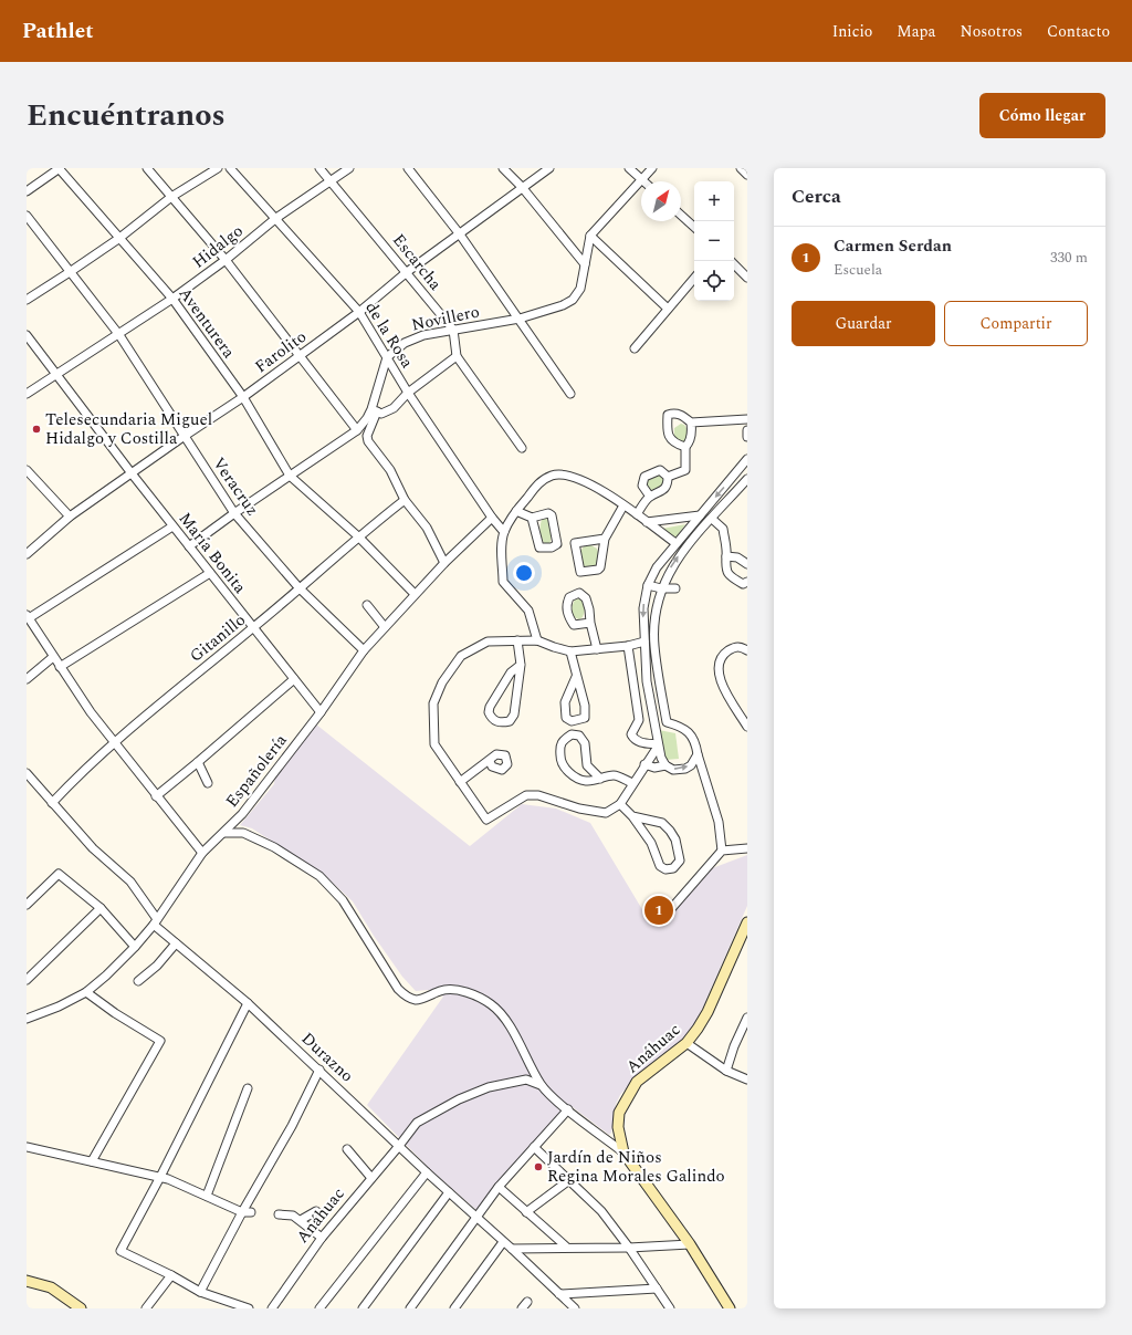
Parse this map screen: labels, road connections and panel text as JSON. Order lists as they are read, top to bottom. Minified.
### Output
{"streets":{"main road":["Anáhuac"],"street":["Hidalgo","Escarcha","Novillero","Aventurera","de la Rosa","Farolito","Veracruz","María Bonita","Gitanillo","Españolería","Durazno"]},"crossings":[["Hidalgo","Escarcha"],["Hidalgo","Aventurera"],["Hidalgo","de la Rosa"],["Hidalgo","Veracruz"],["Hidalgo","María Bonita"],["Escarcha","Novillero"],["Escarcha","Farolito"],["Novillero","de la Rosa"],["Aventurera","Farolito"],["Aventurera","Gitanillo"],["Aventurera","Españolería"],["de la Rosa","Farolito"],["de la Rosa","Españolería"],["Farolito","Veracruz"],["Farolito","María Bonita"],["Veracruz","Gitanillo"],["Veracruz","Españolería"],["María Bonita","Gitanillo"],["María Bonita","Españolería"],["Gitanillo","Durazno"],["Españolería","Durazno"],["Anáhuac","Durazno"]],"places":["Telesecundaria Miguel Hidalgo y Costilla","Jardín de Niños Regina Morales Galindo"],"north":"top right","page":{"header":"Pathlet","nav":["Inicio","Mapa","Nosotros","Contacto"],"title":"Encuéntranos","buttons":["Cómo llegar",["Guardar","Compartir"]],"heading":"Cerca","map_buttons":["+","−"],"list":[{"mark":"1","name":"Carmen Serdan","note":"Escuela","value":"330 m"}],"pins":"1"}}
